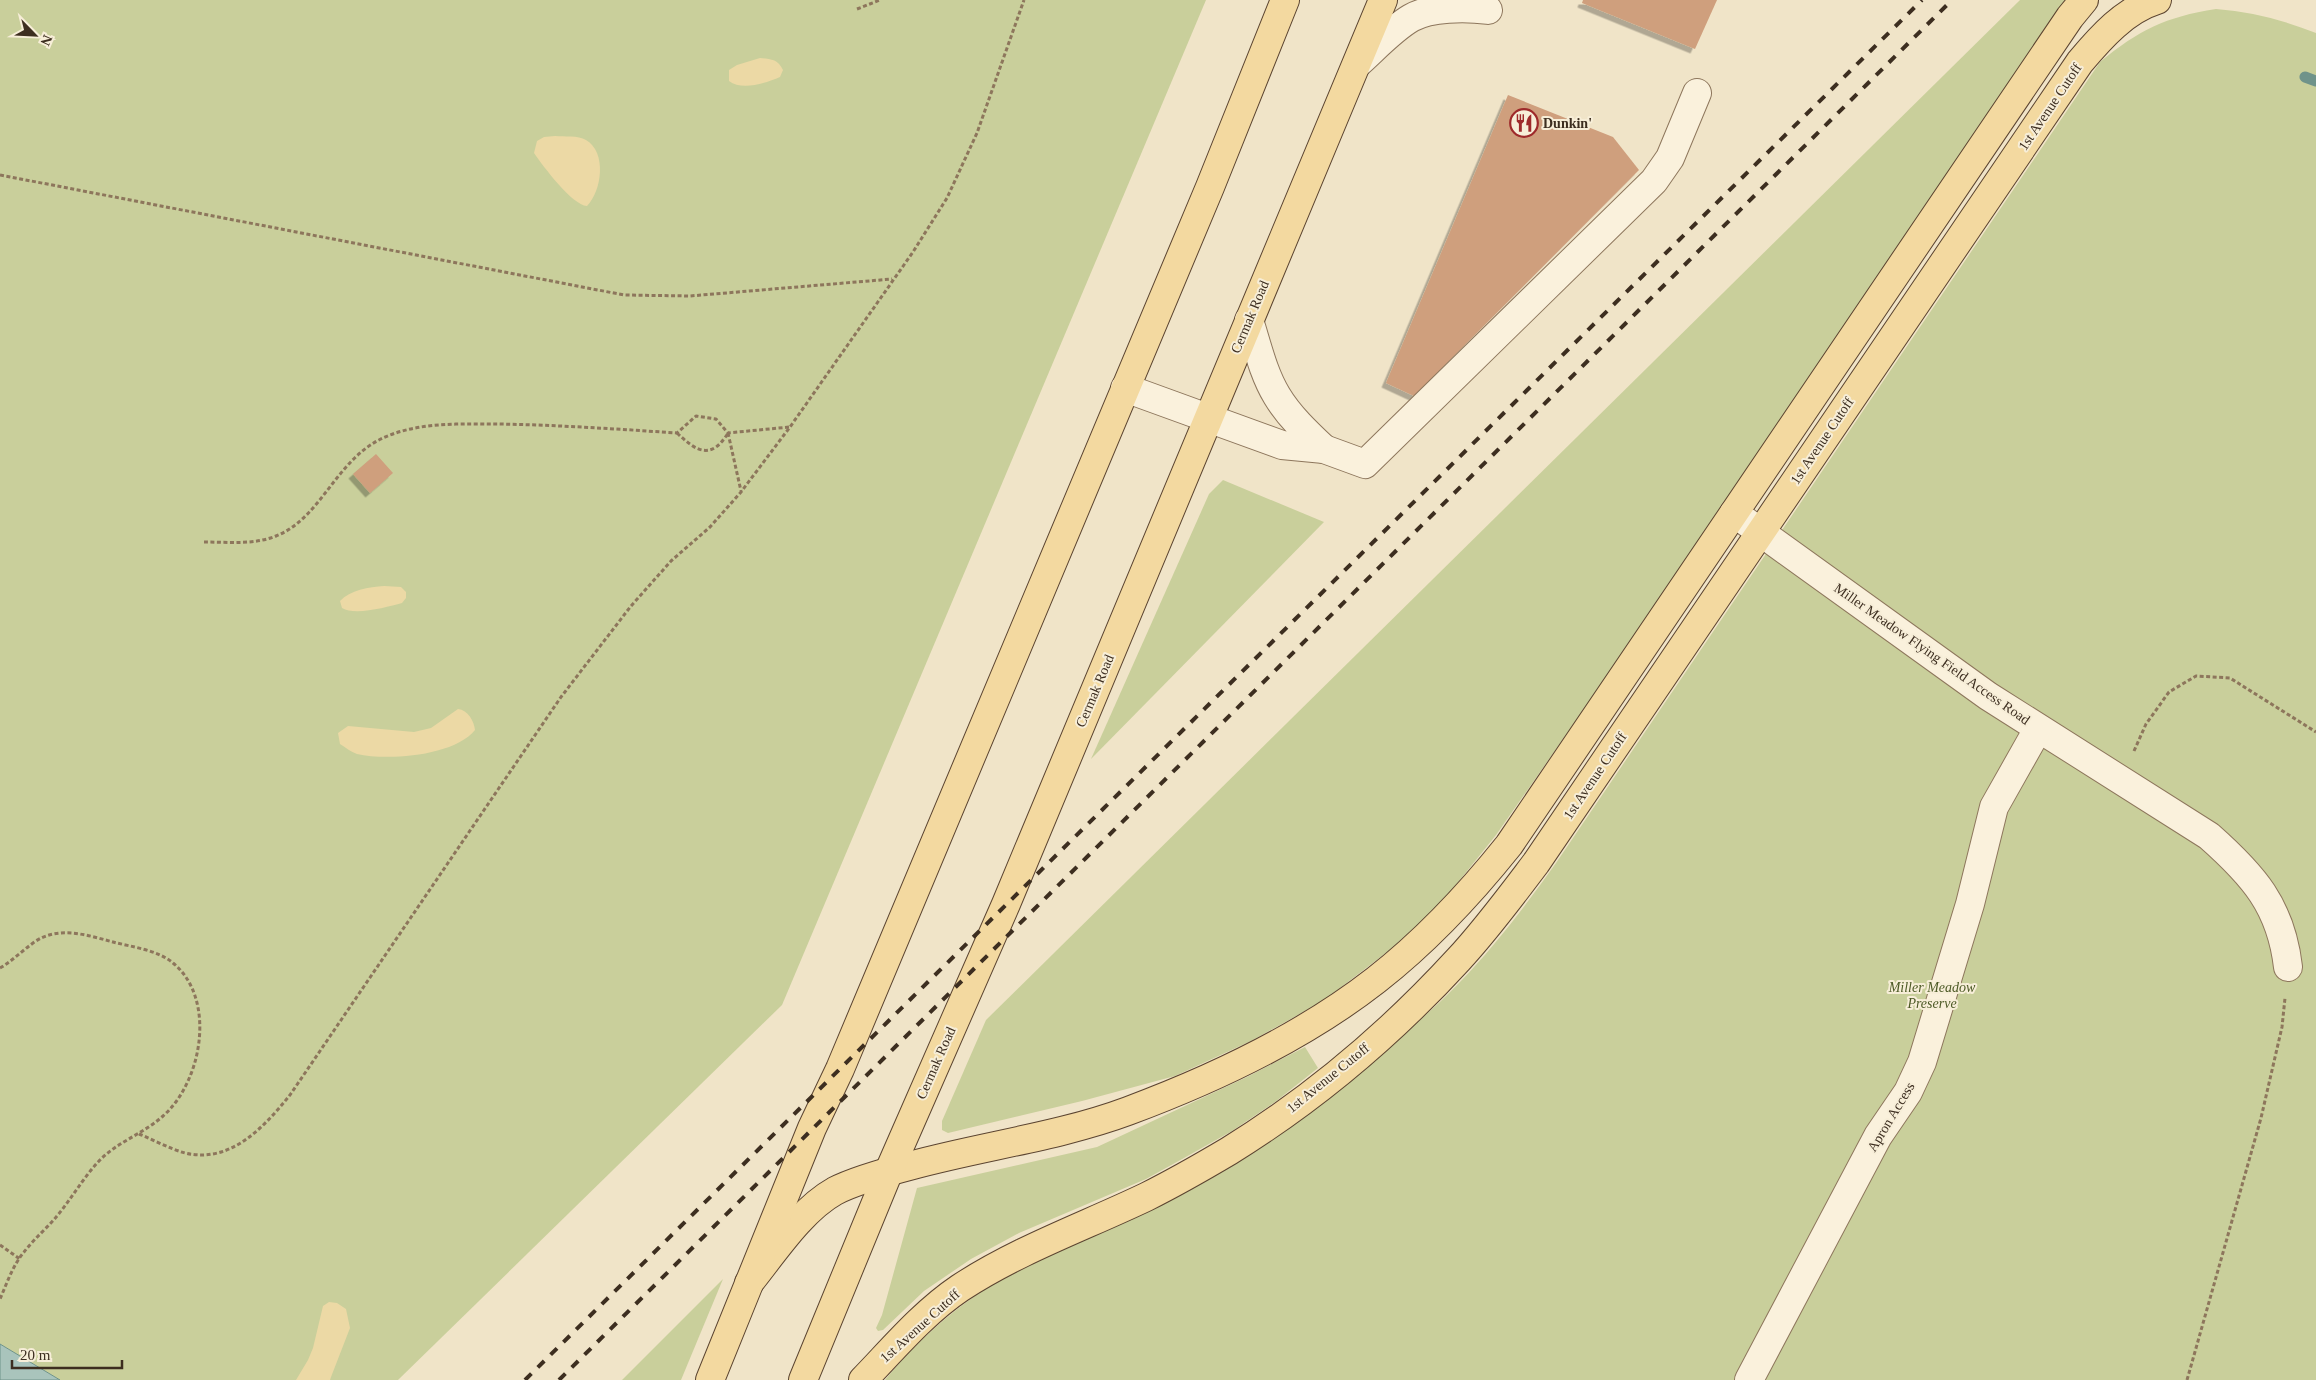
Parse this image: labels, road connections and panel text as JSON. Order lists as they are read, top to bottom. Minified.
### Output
{"streets":{"main road":["1st Avenue Cutoff","Cermak Road"],"lane":["Miller Meadow Flying Field Access Road","Apron Access"]},"crossings":[["1st Avenue Cutoff","Miller Meadow Flying Field Access Road"],["Miller Meadow Flying Field Access Road","Apron Access"]],"parks":["Miller Meadow Preserve"],"places":{"restaurant":["Dunkin'"]},"scale_bar":"20 m","north":"bottom right"}
